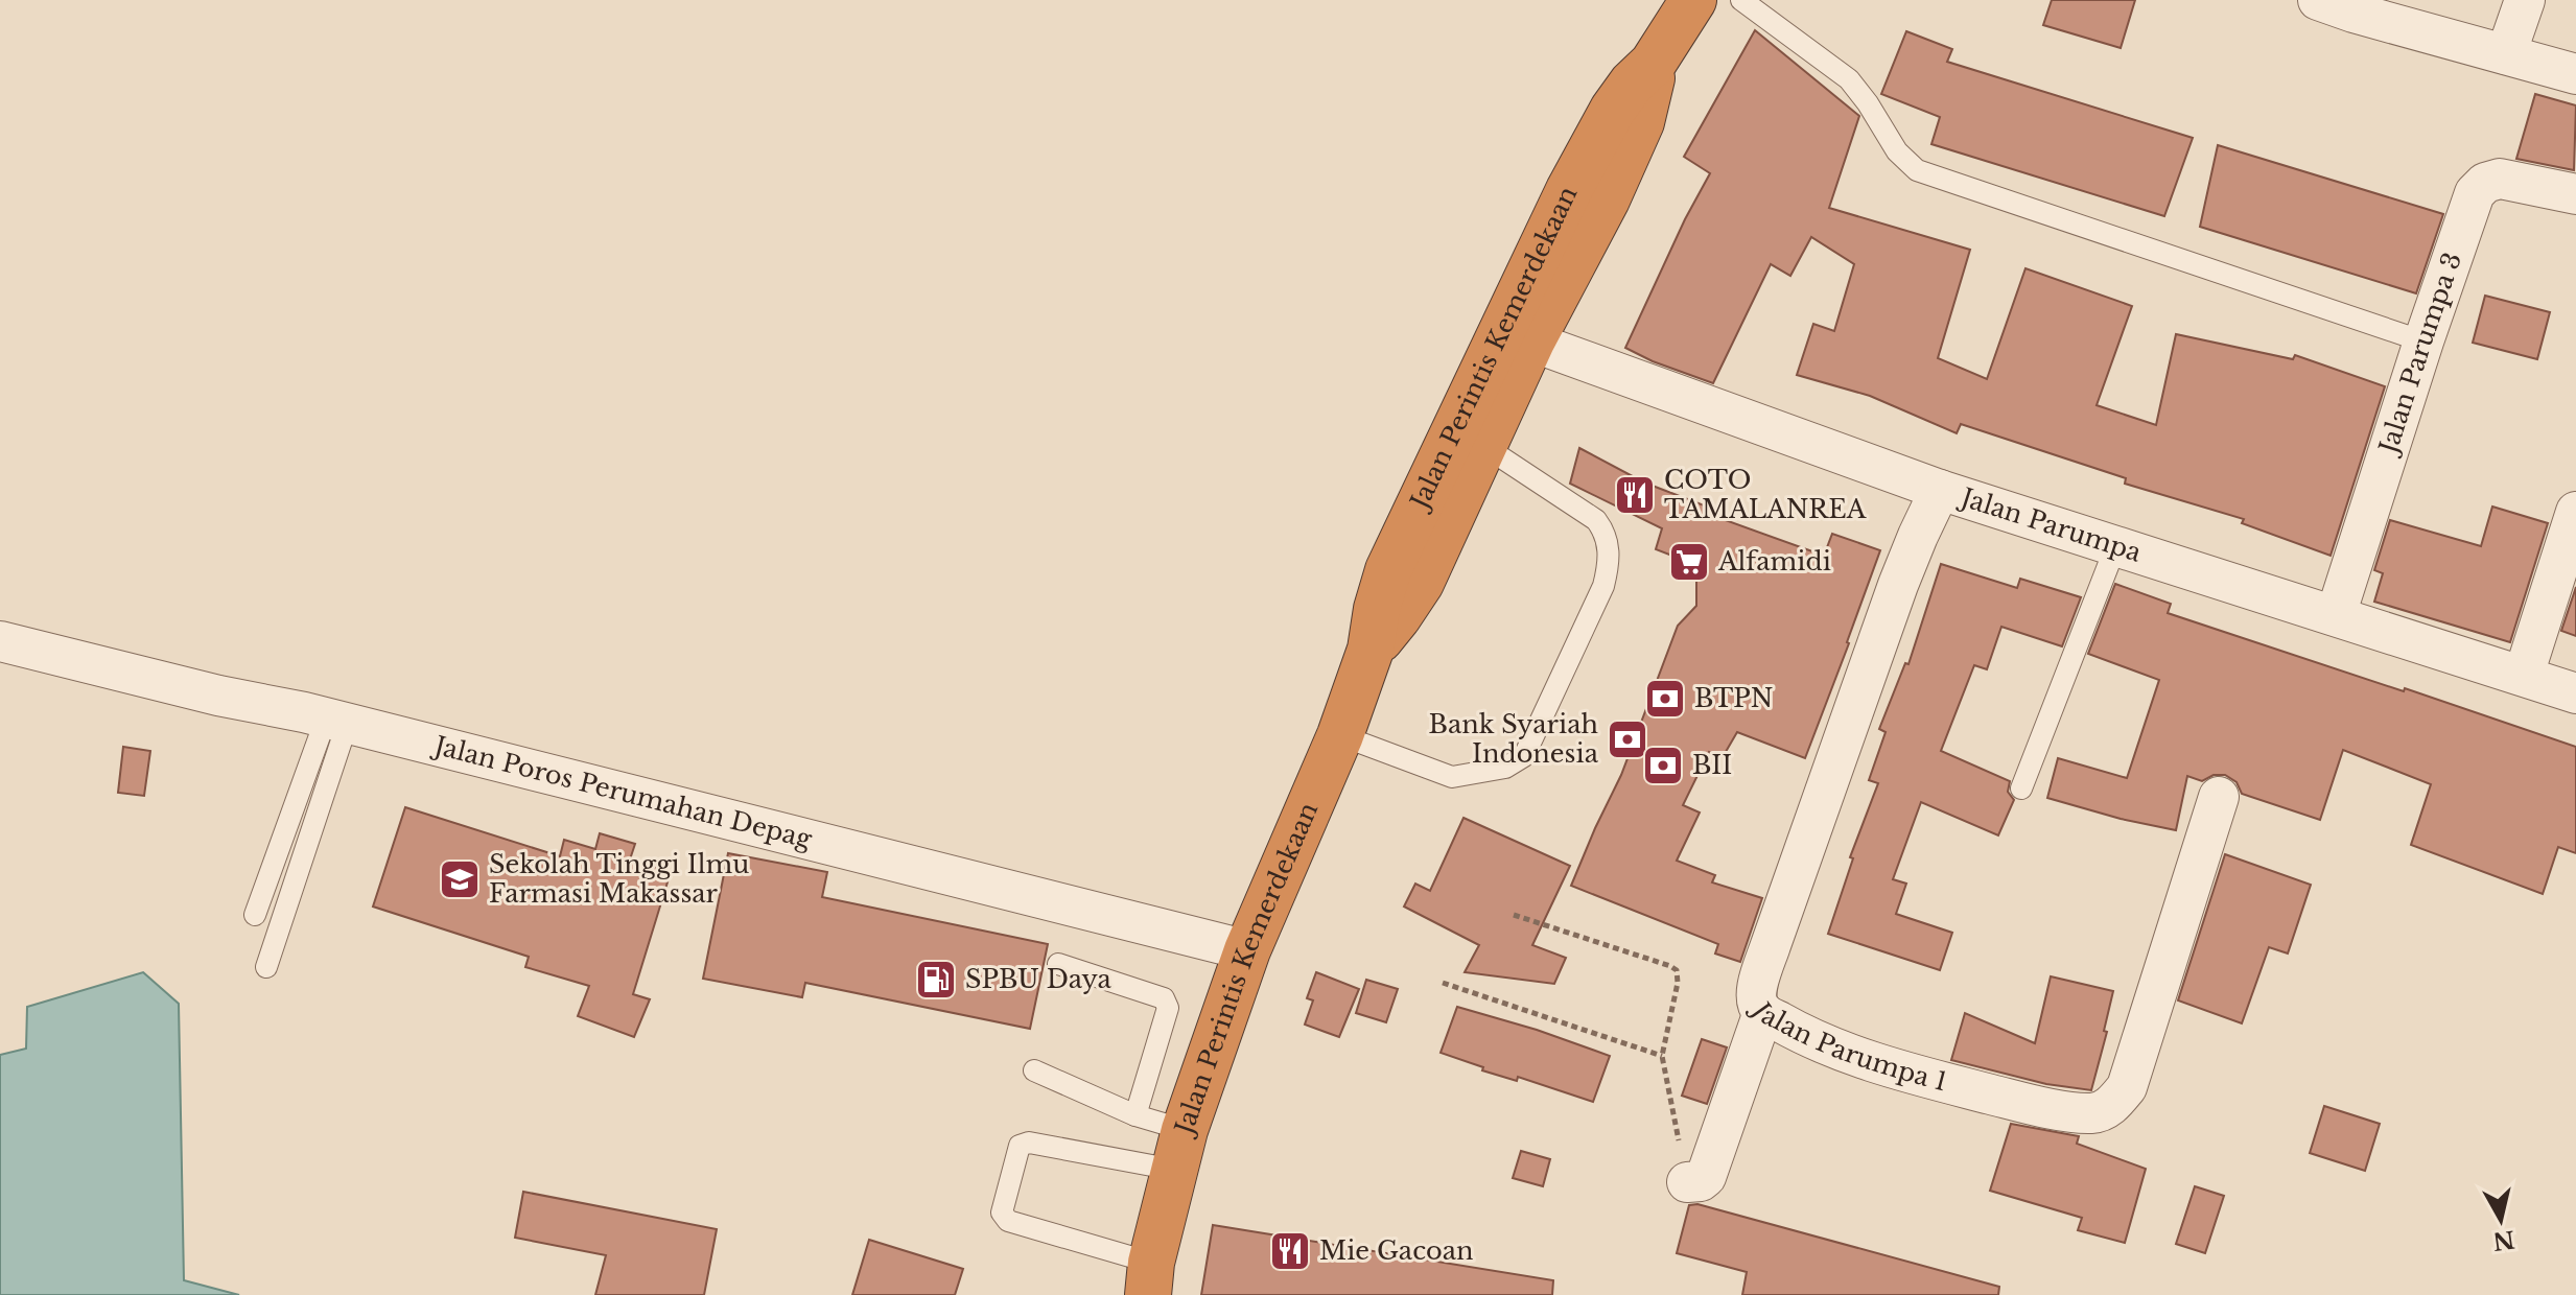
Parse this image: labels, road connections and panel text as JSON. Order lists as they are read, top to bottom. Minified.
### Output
{"streets":{"highway":["Jalan Perintis Kemerdekaan"],"street":["Jalan Parumpa 3","Jalan Parumpa","Jalan Poros Perumahan Depag","Jalan Parumpa 1"]},"crossings":[["Jalan Perintis Kemerdekaan","Jalan Parumpa"],["Jalan Perintis Kemerdekaan","Jalan Poros Perumahan Depag"],["Jalan Parumpa 3","Jalan Parumpa"],["Jalan Parumpa","Jalan Parumpa 1"]],"places":{"restaurant":["COTO TAMALANREA","Mie Gacoan"],"supermarket":["Alfamidi"],"bank":["BTPN","Bank Syariah Indonesia","BII"],"school or university":["Sekolah Tinggi Ilmu Farmasi Makassar"],"fuel station":["SPBU Daya"]},"north":"bottom"}
